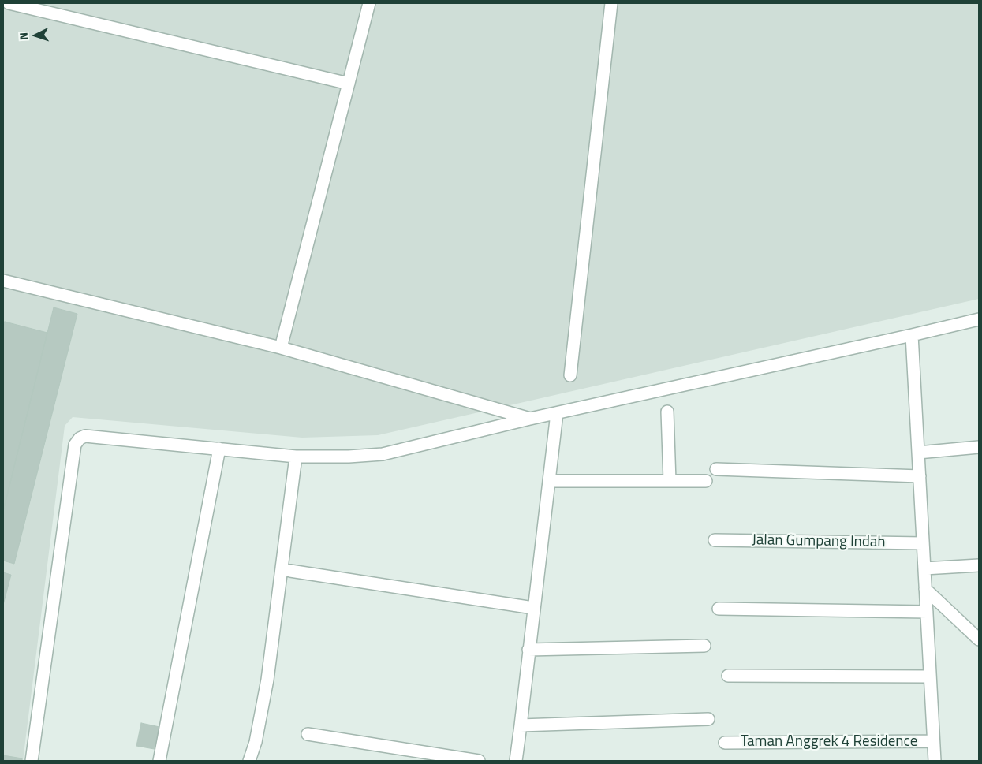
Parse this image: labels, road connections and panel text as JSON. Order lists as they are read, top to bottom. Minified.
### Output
{"streets":{"street":["Jalan Gumpang Indah","Taman Anggrek 4 Residence"]},"north":"left"}
